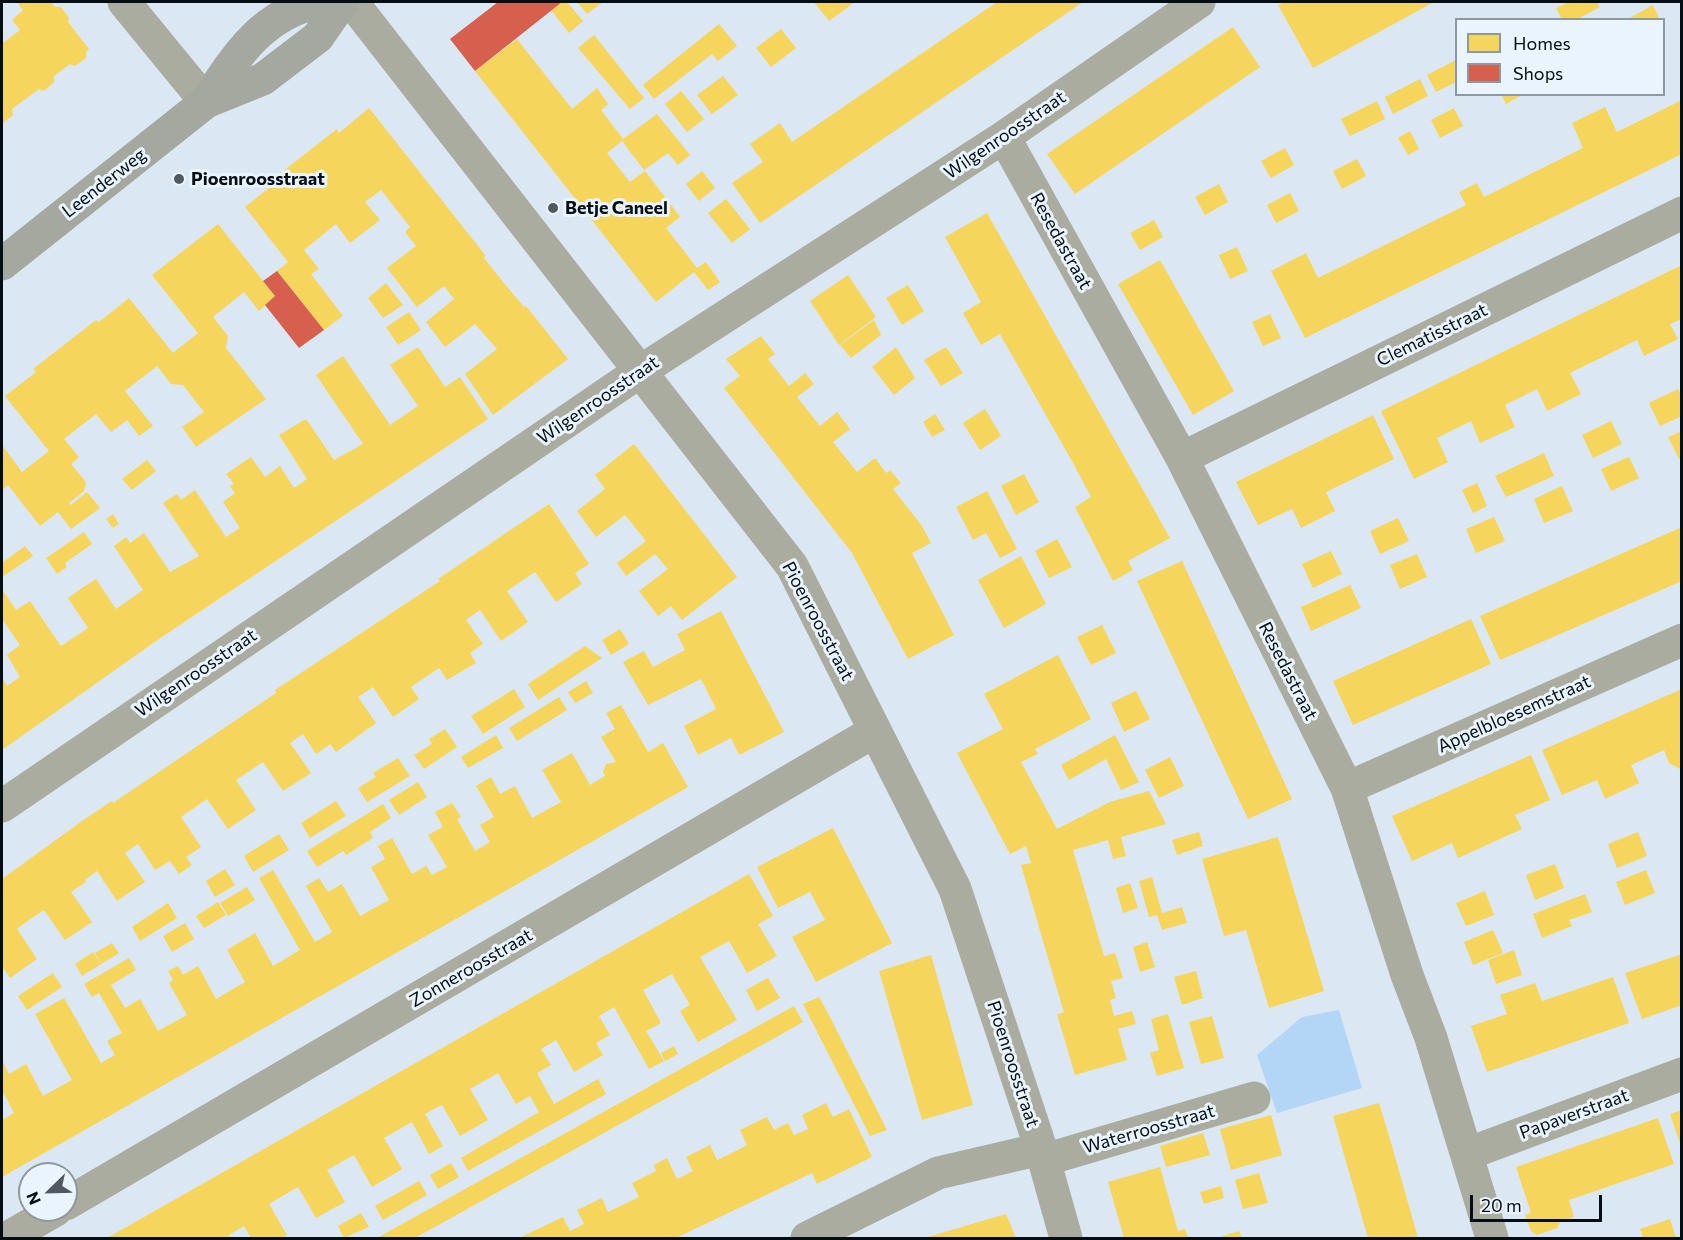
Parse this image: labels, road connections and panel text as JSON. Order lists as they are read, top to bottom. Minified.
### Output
{"streets":{"main road":["Leenderweg"],"street":["Wilgenroosstraat","Resedastraat","Clematisstraat","Pioenroosstraat","Appelbloesemstraat","Zonneroosstraat","Papaverstraat","Waterroosstraat"]},"crossings":[["Wilgenroosstraat","Resedastraat"],["Wilgenroosstraat","Pioenroosstraat"],["Resedastraat","Clematisstraat"],["Resedastraat","Appelbloesemstraat"],["Resedastraat","Papaverstraat"],["Pioenroosstraat","Zonneroosstraat"],["Pioenroosstraat","Waterroosstraat"]],"places":["Pioenroosstraat","Betje Caneel"],"legend":["Homes","Shops"],"scale_bar":"20 m","north":"bottom left"}
